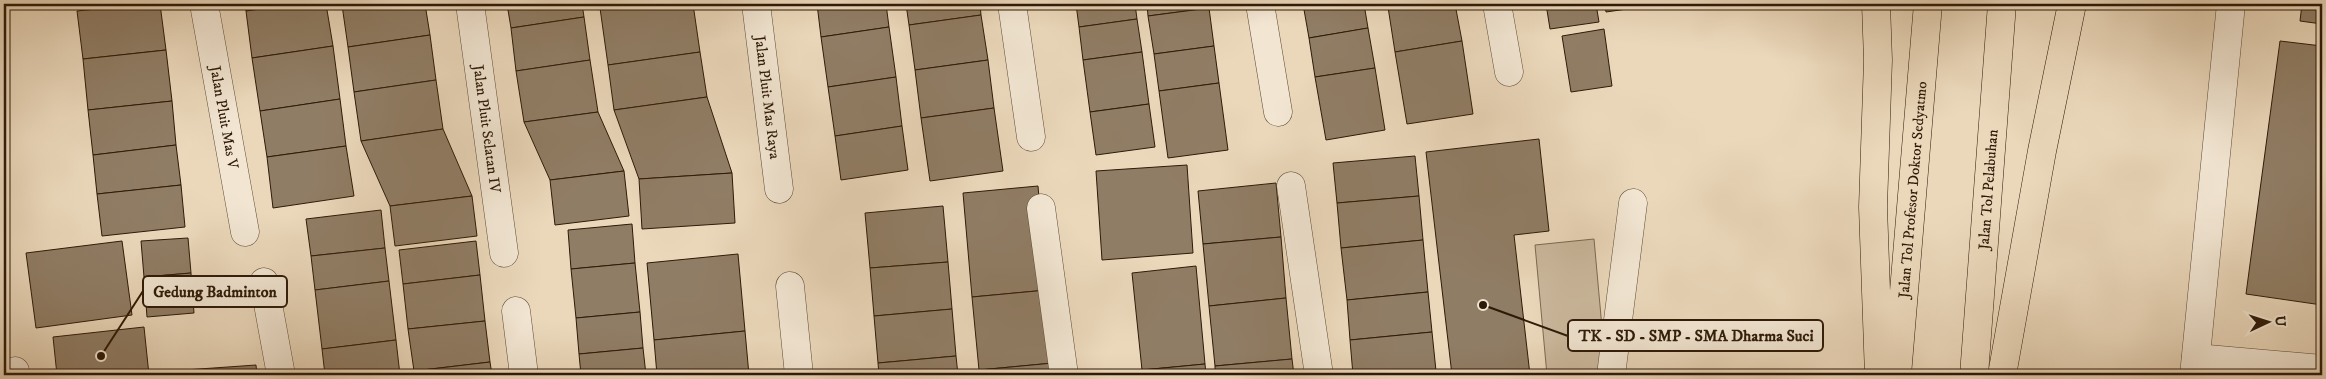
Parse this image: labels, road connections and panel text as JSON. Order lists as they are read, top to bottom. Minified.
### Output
{"streets":{"highway":["Jalan Tol Profesor Doktor Sedyatmo","Jalan Tol Pelabuhan"],"street":["Jalan Pluit Mas Raya","Jalan Pluit Mas V","Jalan Pluit Selatan IV"]},"places":["TK - SD - SMP - SMA Dharma Suci","Gedung Badminton"],"north":"right"}
